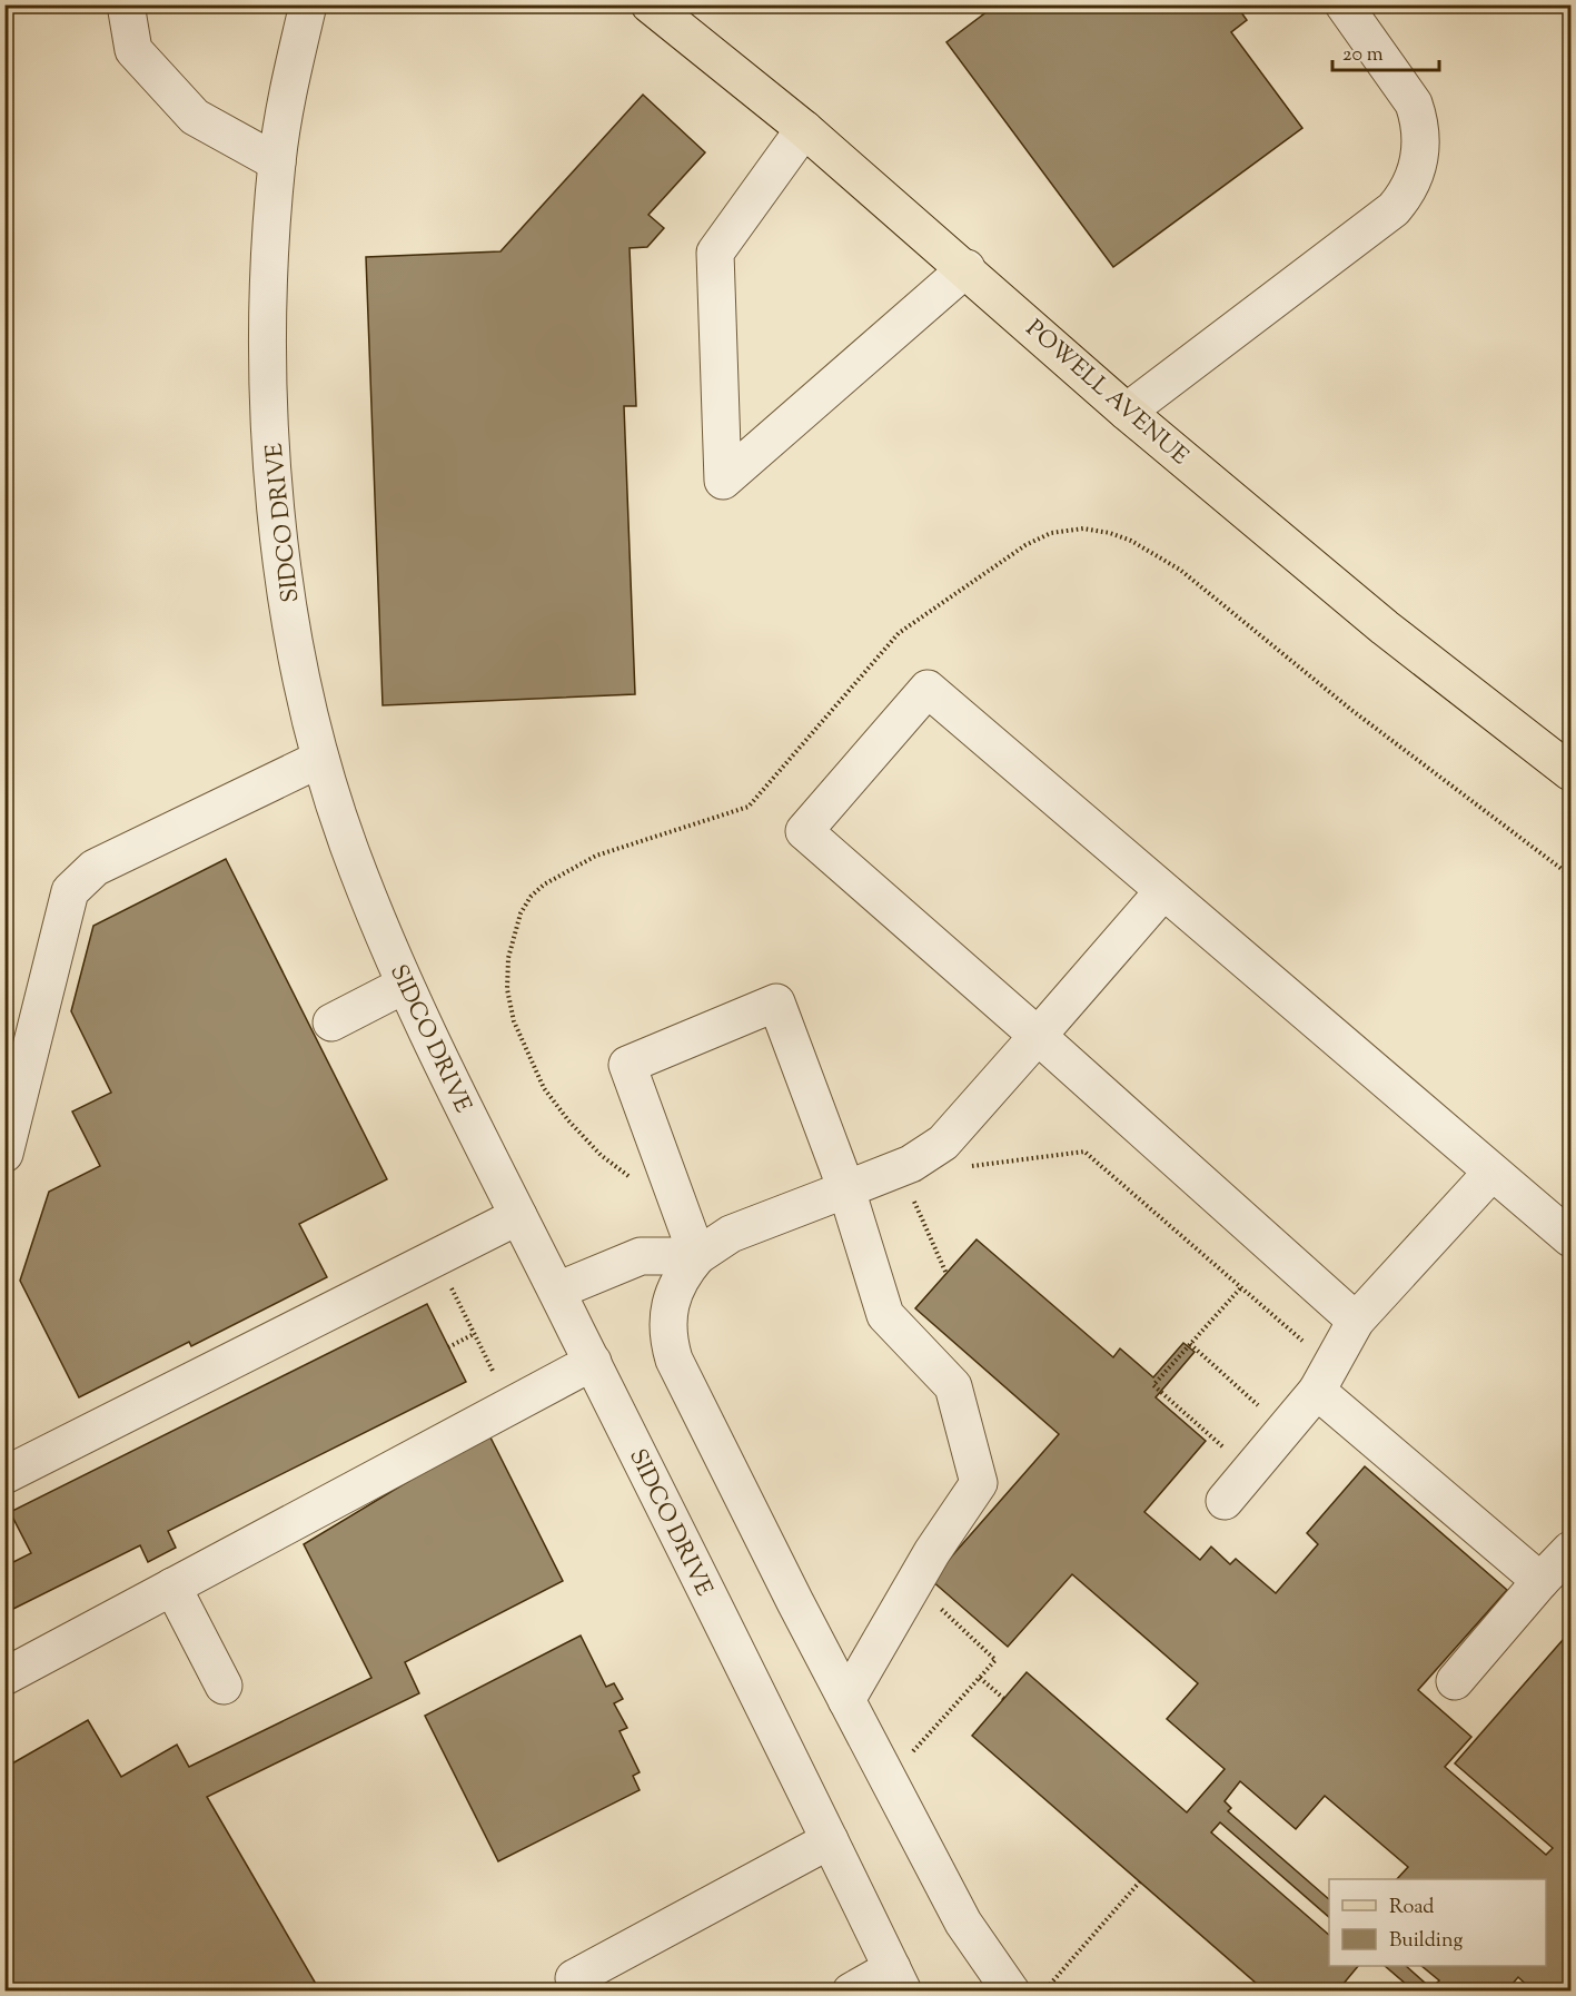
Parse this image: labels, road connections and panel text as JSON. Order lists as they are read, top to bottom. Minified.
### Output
{"streets":{"main road":["POWELL AVENUE"],"street":["SIDCO DRIVE"]},"legend":["Road","Building"],"scale_bar":"20 m"}
